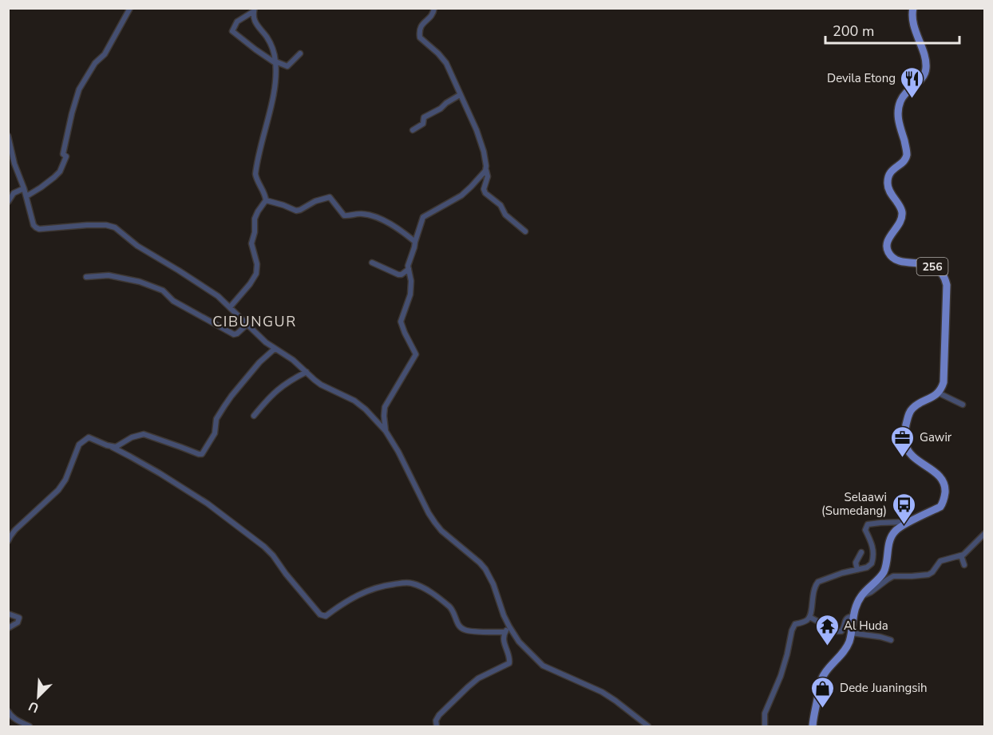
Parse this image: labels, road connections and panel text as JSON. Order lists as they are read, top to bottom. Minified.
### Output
{"streets":{"main road":["256"]},"districts":["CIBUNGUR"],"places":{"restaurant":["Devila Etong"],"office":["Gawir"],"bus stop":["Selaawi (Sumedang)"],"temple":["Al Huda"],"shop":["Dede Juaningsih"]},"scale_bar":"200 m","north":"bottom left"}
